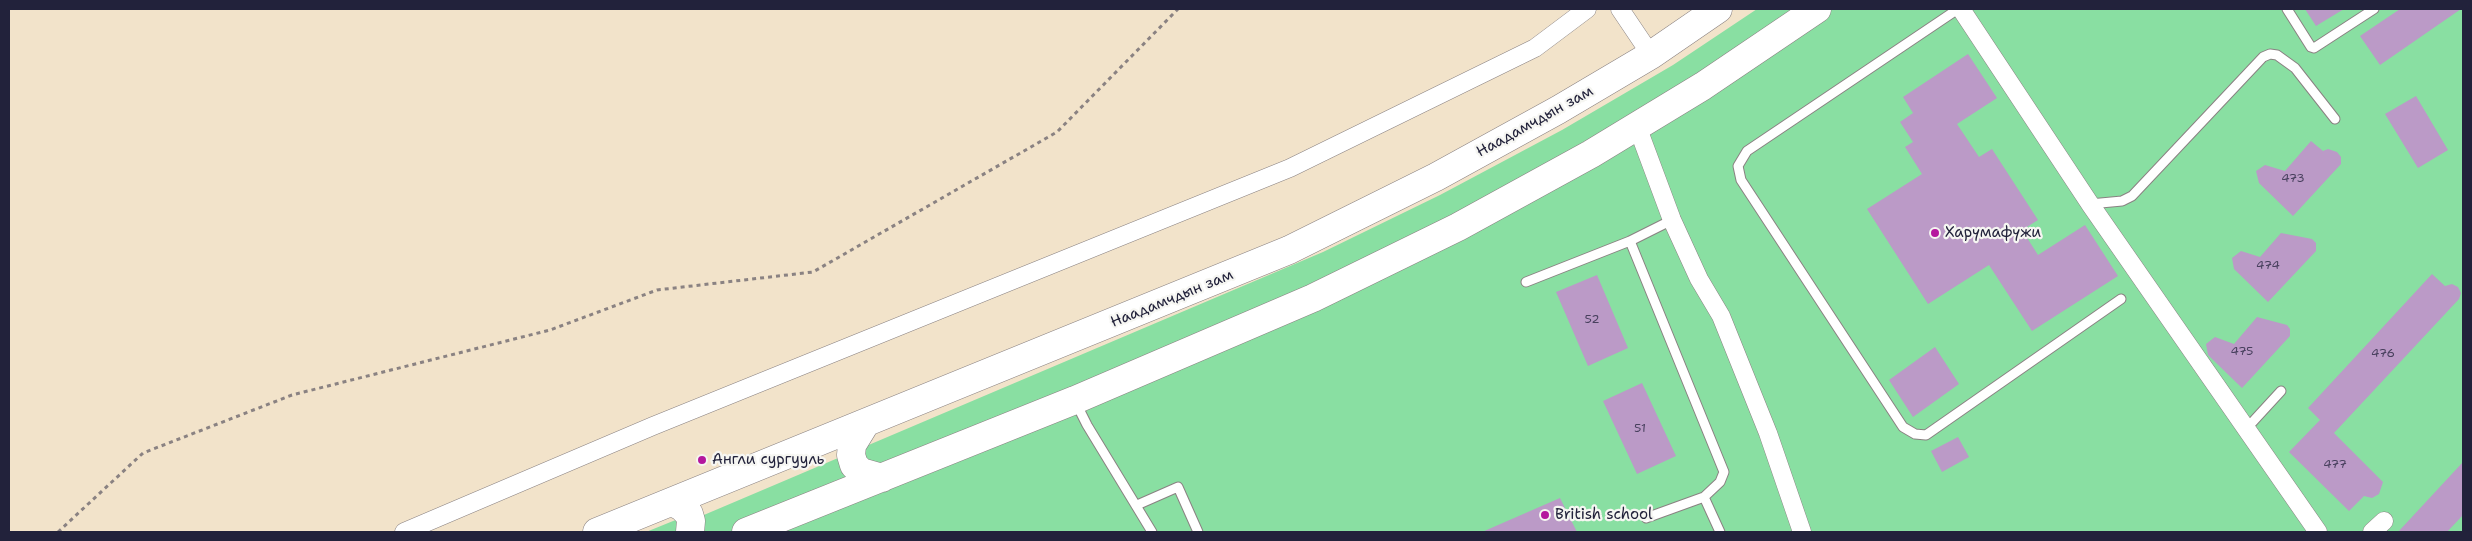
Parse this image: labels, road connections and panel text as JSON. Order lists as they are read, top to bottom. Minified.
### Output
{"streets":{"highway":["Наадамчдын зам"]},"places":["Харүмафүжи","Англи сургууль","British school"],"house_numbers":["473","474","52","475","476","51","477"]}
